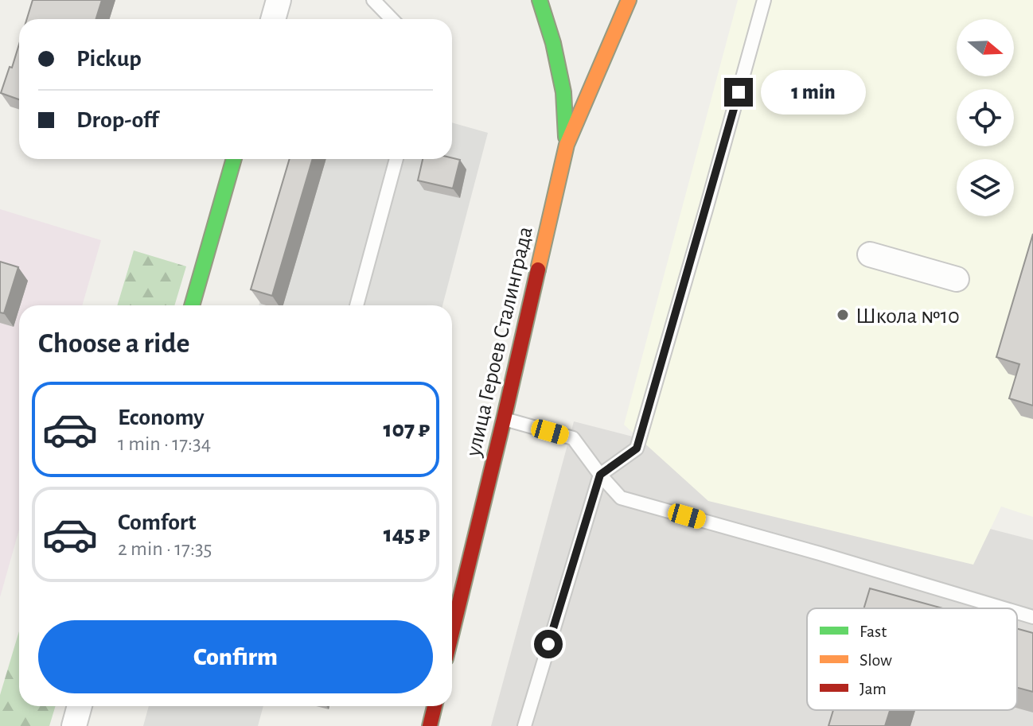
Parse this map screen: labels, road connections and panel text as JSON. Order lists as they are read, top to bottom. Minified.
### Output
{"streets":{"main road":["улица Героев Сталинграда"]},"places":["Школа №10"],"legend":["Fast","Slow","Jam"],"north":"right","page":{"banner":["Pickup","Drop-off"],"bubble":"1 min","heading":"Choose a ride","list":[{"name":"Economy","note":"1 min · 17:34","value":"107 ₽"},{"name":"Comfort","note":"2 min · 17:35","value":"145 ₽"}],"buttons":"Confirm"}}
